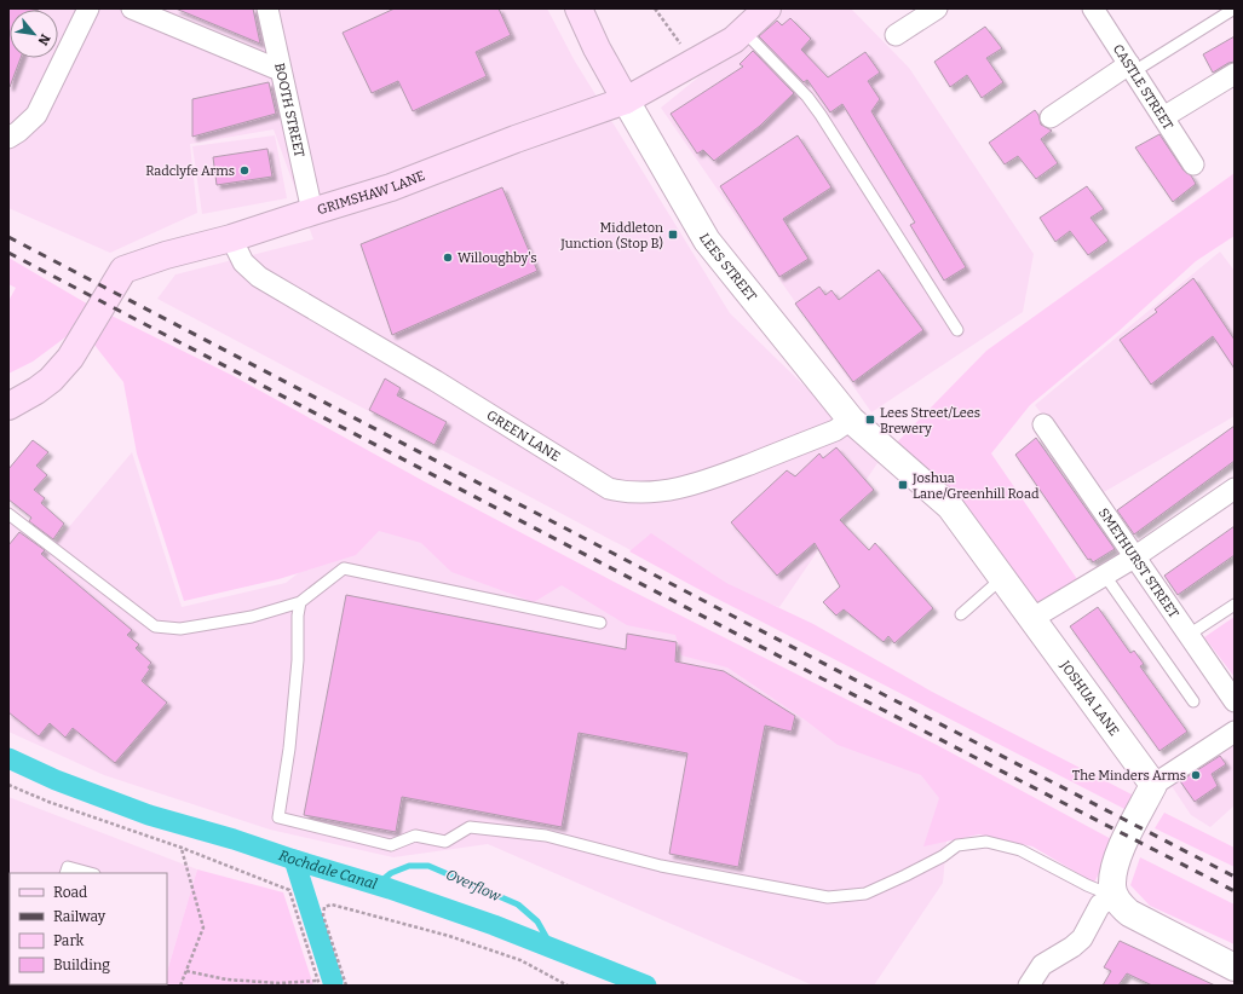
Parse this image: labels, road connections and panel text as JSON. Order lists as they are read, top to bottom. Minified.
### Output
{"streets":{"main road":["GRIMSHAW LANE"],"street":["CASTLE STREET","BOOTH STREET","LEES STREET","GREEN LANE","SMETHURST STREET","JOSHUA LANE"]},"crossings":[["BOOTH STREET","GRIMSHAW LANE"],["GRIMSHAW LANE","LEES STREET"],["GRIMSHAW LANE","GREEN LANE"],["LEES STREET","GREEN LANE"],["LEES STREET","JOSHUA LANE"],["GREEN LANE","JOSHUA LANE"]],"water":["Rochdale Canal","Overflow"],"places":{"other":["Radclyfe Arms","Willoughby's","The Minders Arms"],"transit":["Middleton Junction (Stop B)","Lees Street/Lees Brewery","Joshua Lane/Greenhill Road"]},"legend":["Road","Railway","Park","Building"],"north":"bottom right"}
